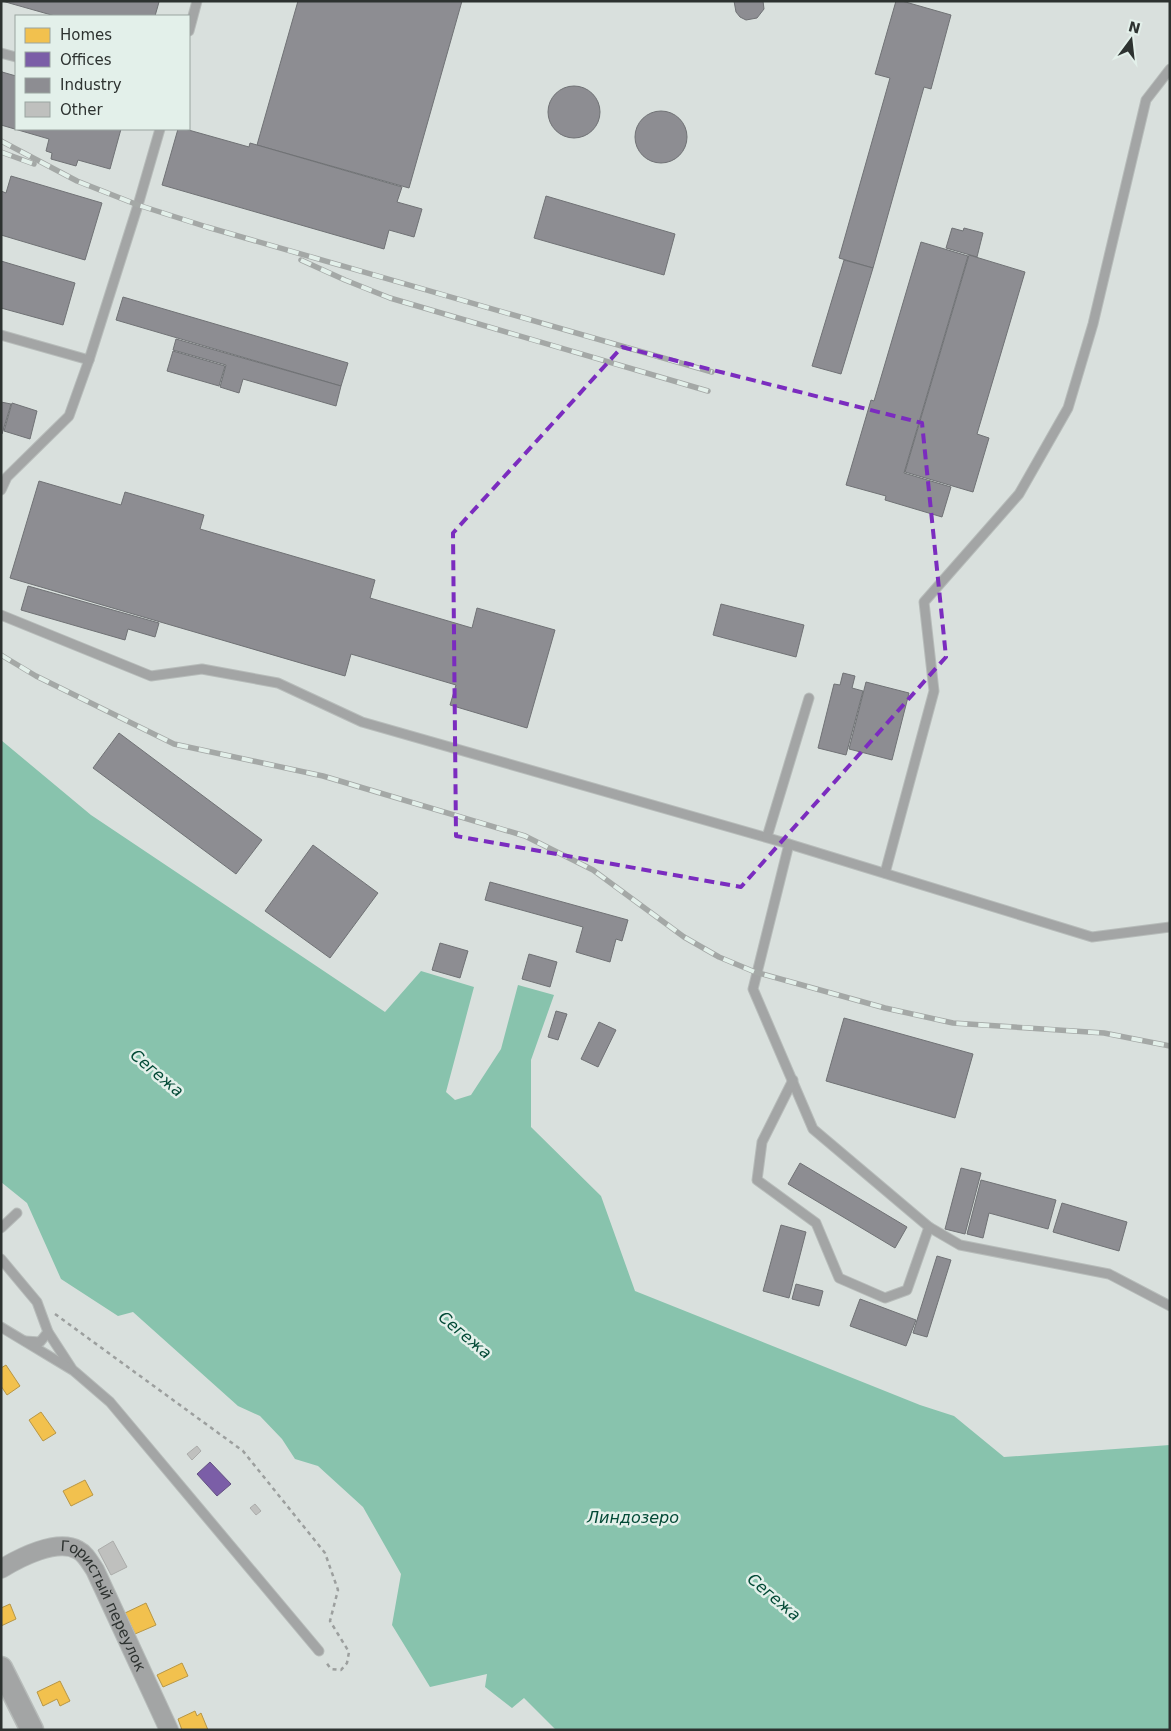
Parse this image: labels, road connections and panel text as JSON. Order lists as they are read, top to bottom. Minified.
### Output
{"streets":{"street":["Гористый переулок"]},"water":["Сегежа","Линдозеро"],"legend":["Homes","Offices","Industry","Other"],"north":"top"}
